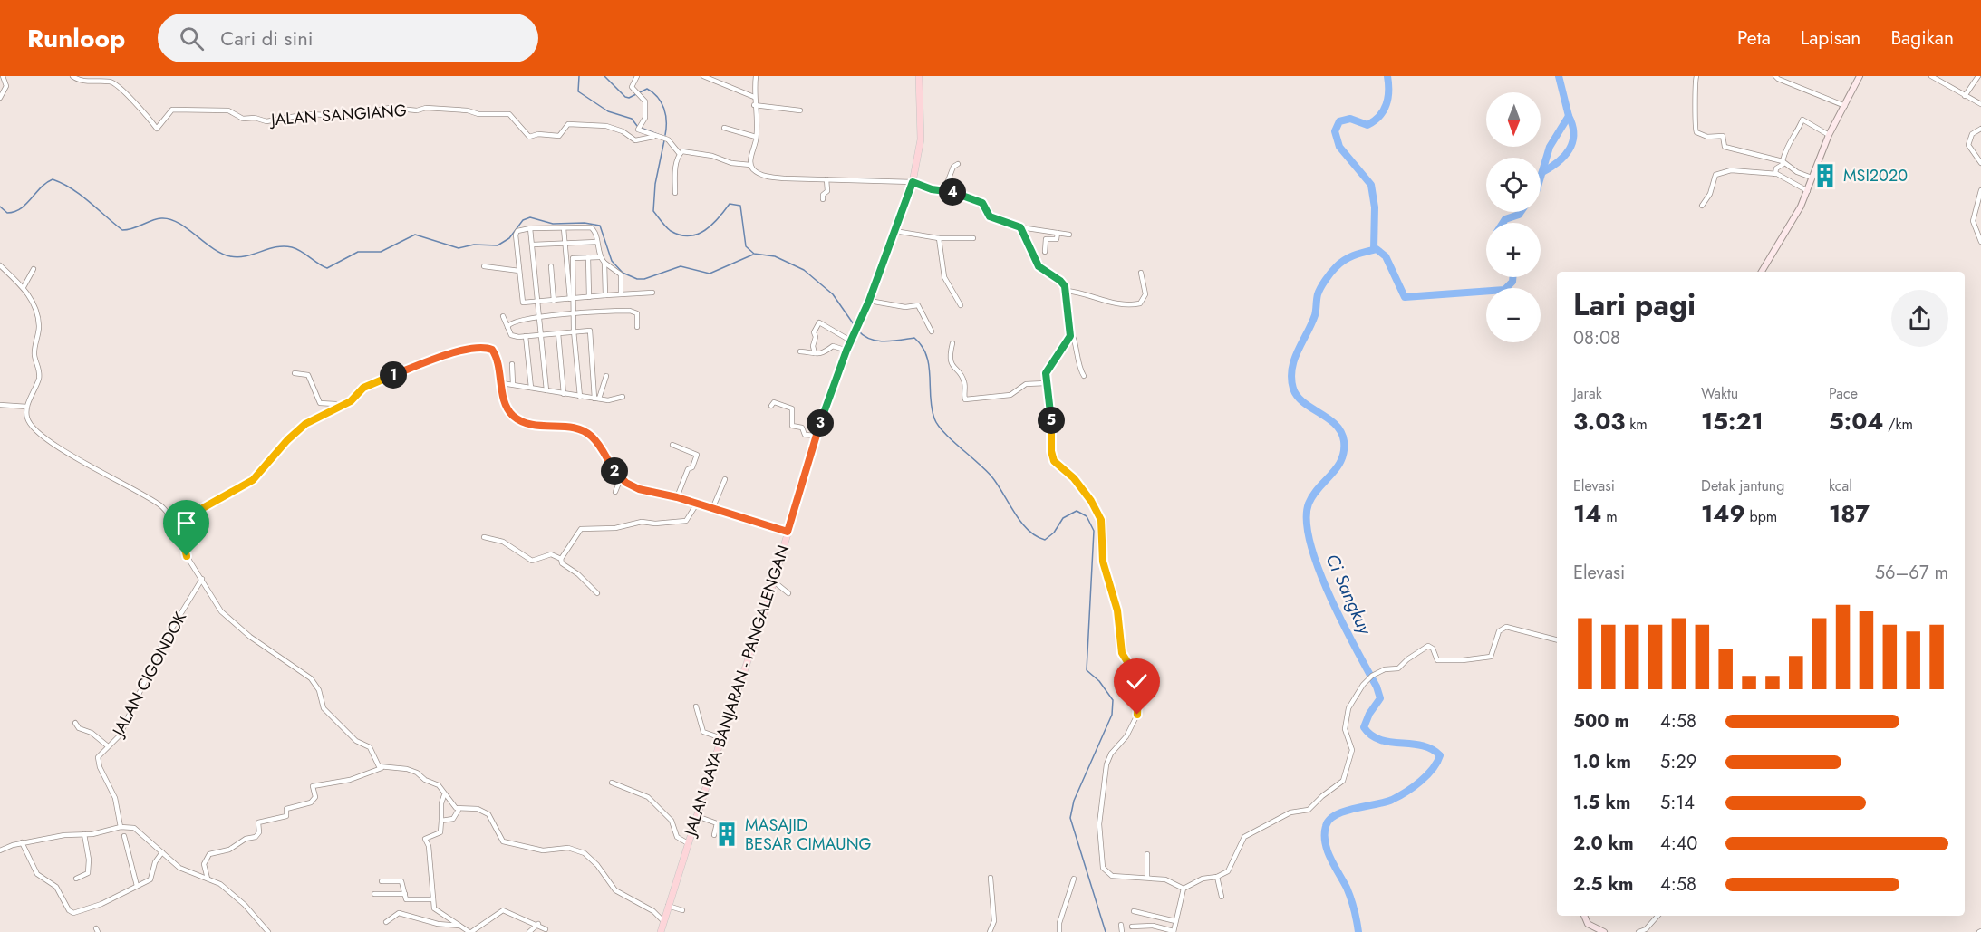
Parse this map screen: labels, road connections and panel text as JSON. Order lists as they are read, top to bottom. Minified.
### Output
{"streets":{"main road":["JALAN RAYA BANJARAN - PANGALENGAN"],"street":["JALAN SANGIANG","JALAN CIGONDOK"]},"water":["Ci Sangkuy"],"places":{"building":["MSI2020","MASAJID BESAR CIMAUNG"]},"north":"bottom","page":{"header":"Runloop","search":"Cari di sini","nav":["Peta","Lapisan","Bagikan"],"map_buttons":["+","−"],"pins":["4","1","5","3","2"],"heading":["Lari pagi","08:08"],"stats":[["Jarak","3.03 km"],["Waktu","15:21"],["Pace","5:04 /km"],["Elevasi","14 m"],["Detak jantung","149 bpm"],["kcal","187"]],"chart":["Elevasi","56–67 m"],"list":[{"name":"500 m","note":"4:58"},{"name":"1.0 km","note":"5:29"},{"name":"1.5 km","note":"5:14"},{"name":"2.0 km","note":"4:40"},{"name":"2.5 km","note":"4:58"}]}}
